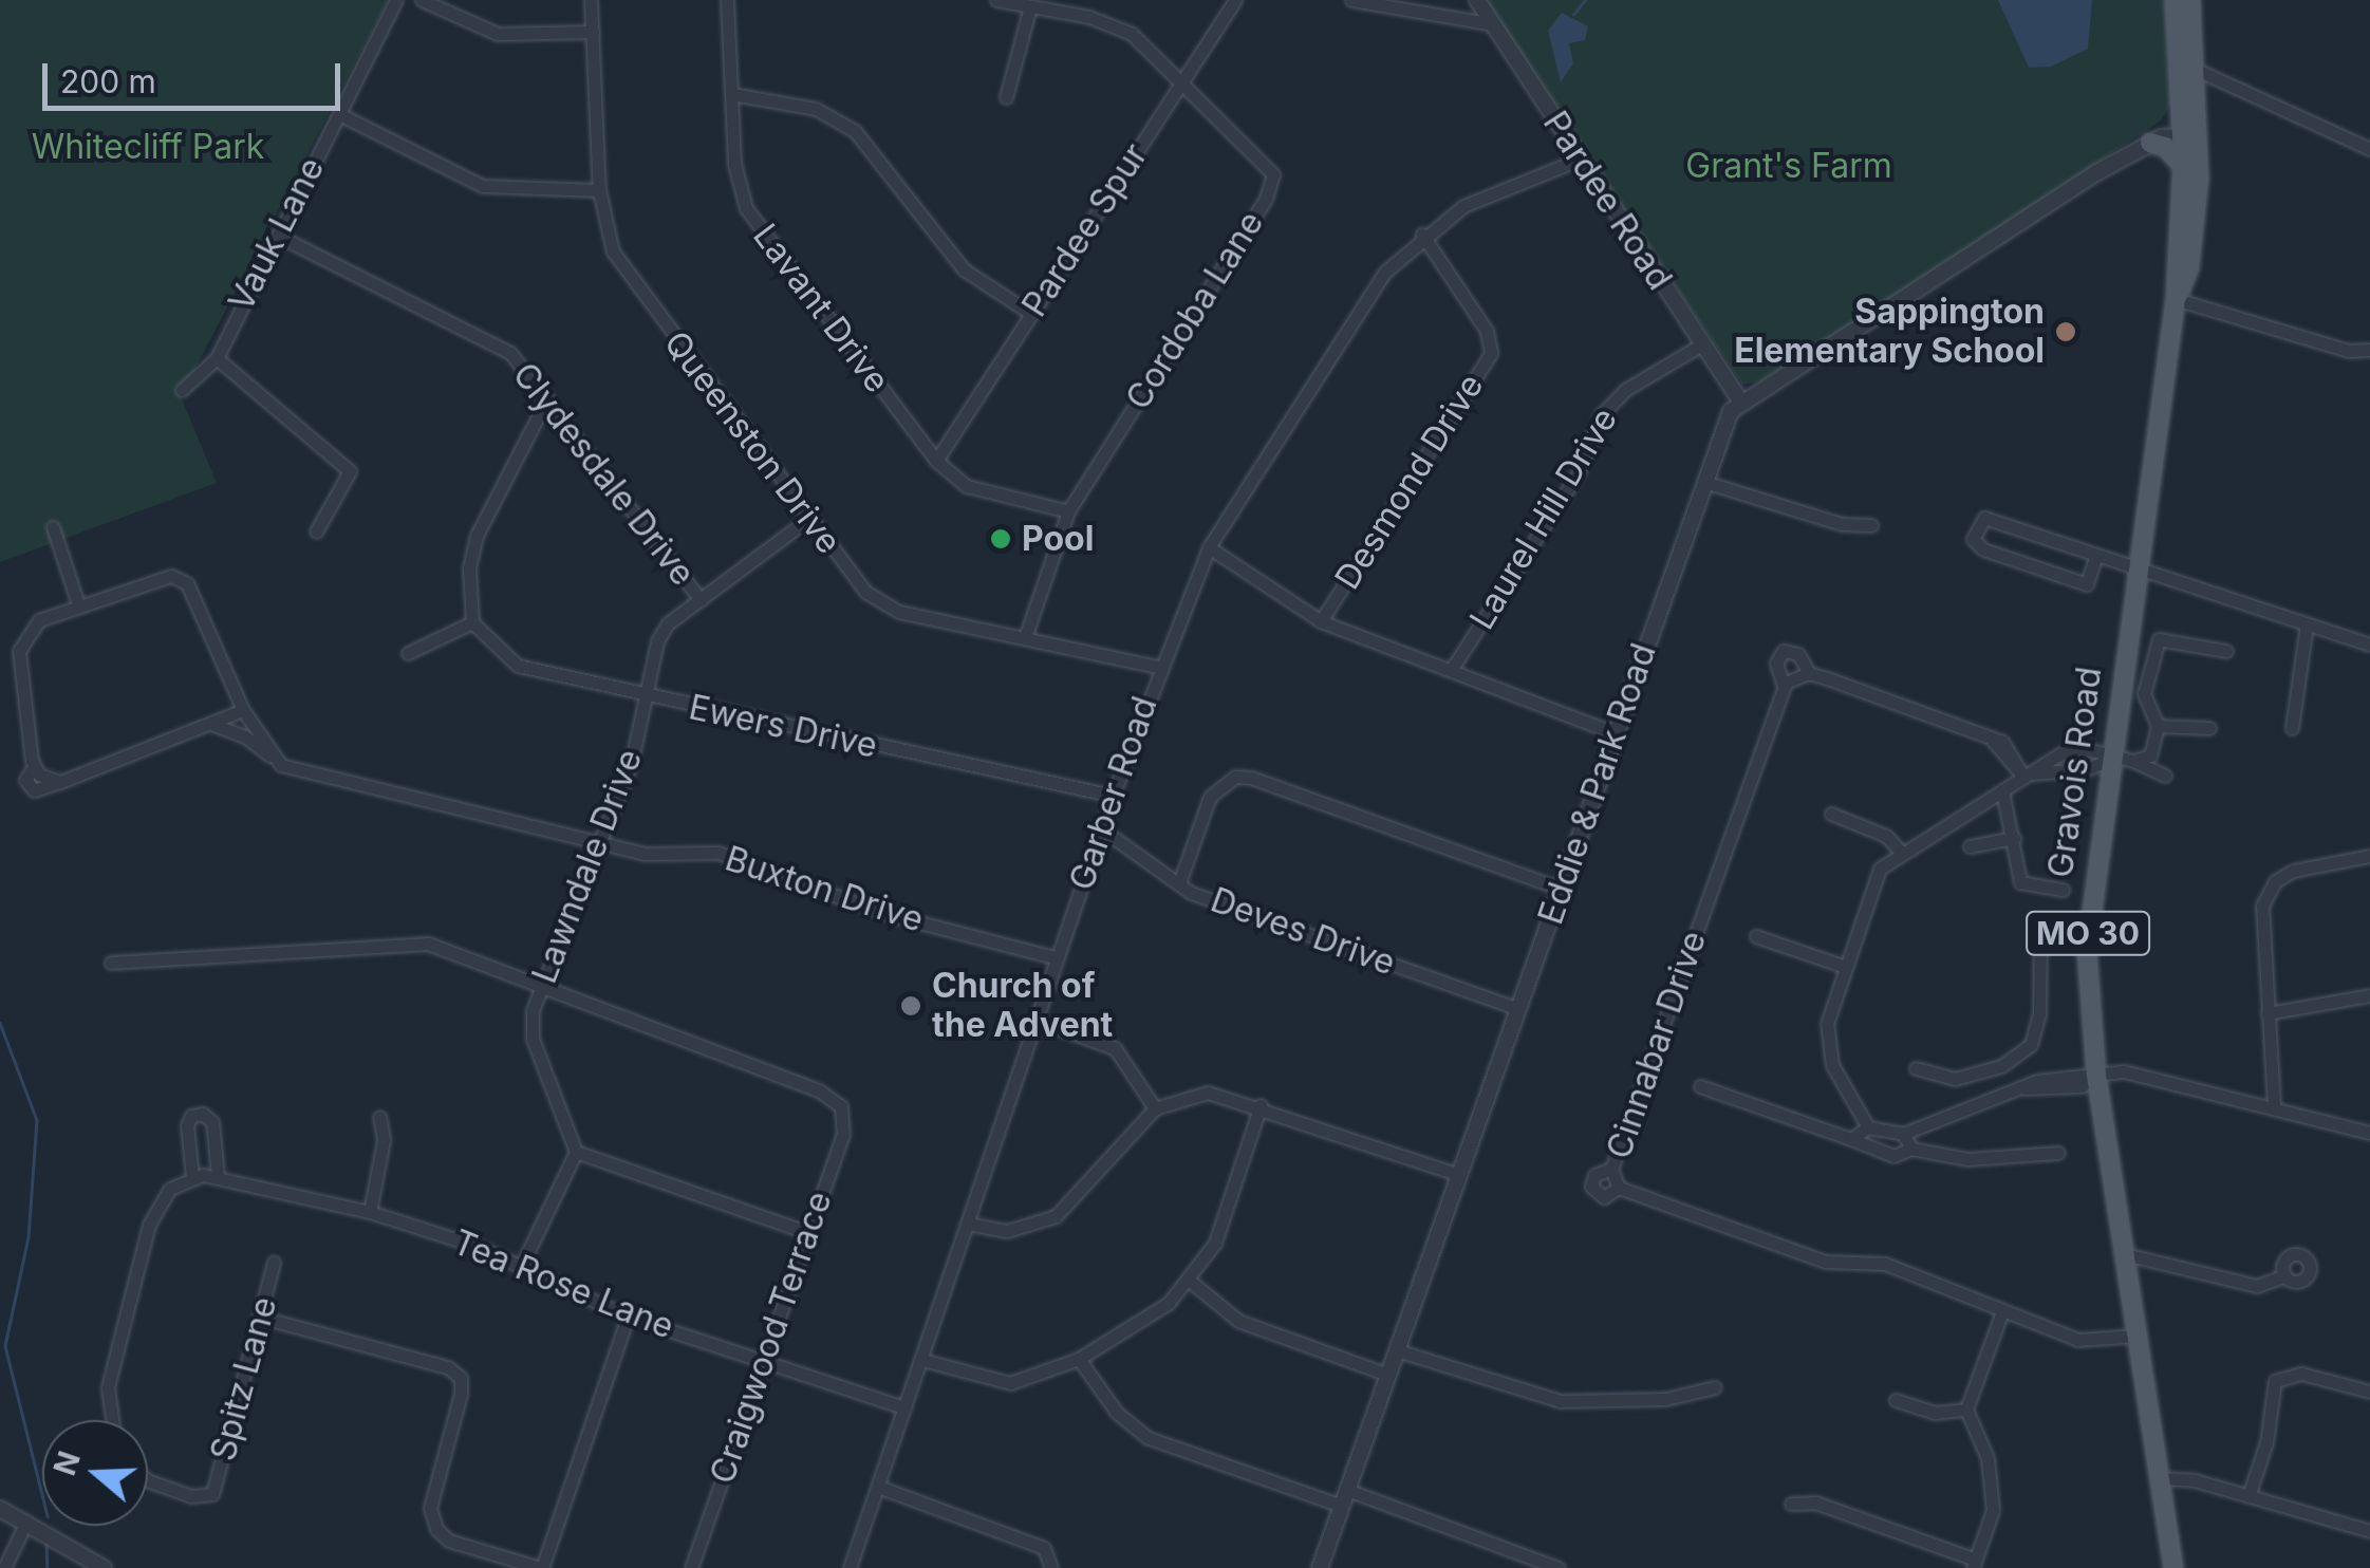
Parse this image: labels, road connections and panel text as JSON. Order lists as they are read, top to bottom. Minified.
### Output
{"streets":{"main road":["Gravois Road","MO 30"],"street":["Pardee Road","Pardee Spur","Vauk Lane","Lavant Drive","Cordoba Lane","Queenston Drive","Clydesdale Drive","Desmond Drive","Laurel Hill Drive","Ewers Drive","Eddie & Park Road","Garber Road","Lawndale Drive","Buxton Drive","Deves Drive","Cinnabar Drive","Tea Rose Lane","Craigwood Terrace","Spitz Lane"]},"crossings":[["Pardee Road","Laurel Hill Drive"],["Pardee Road","Eddie & Park Road"],["Pardee Road","Garber Road"],["Pardee Spur","Lavant Drive"],["Pardee Spur","Cordoba Lane"],["Vauk Lane","Clydesdale Drive"],["Lavant Drive","Cordoba Lane"],["Cordoba Lane","Queenston Drive"],["Queenston Drive","Garber Road"],["Queenston Drive","Lawndale Drive"],["Clydesdale Drive","Lawndale Drive"],["Desmond Drive","Garber Road"],["Ewers Drive","Garber Road"],["Ewers Drive","Lawndale Drive"],["Gravois Road","Cinnabar Drive"],["Eddie & Park Road","Deves Drive"],["Garber Road","Buxton Drive"],["Garber Road","Deves Drive"],["Garber Road","Tea Rose Lane"],["Lawndale Drive","Buxton Drive"],["Lawndale Drive","Craigwood Terrace"],["Tea Rose Lane","Craigwood Terrace"]],"parks":["Whitecliff Park","Grant's Farm"],"places":["Sappington Elementary School","Pool","Church of the Advent"],"scale_bar":"200 m","north":"left"}
